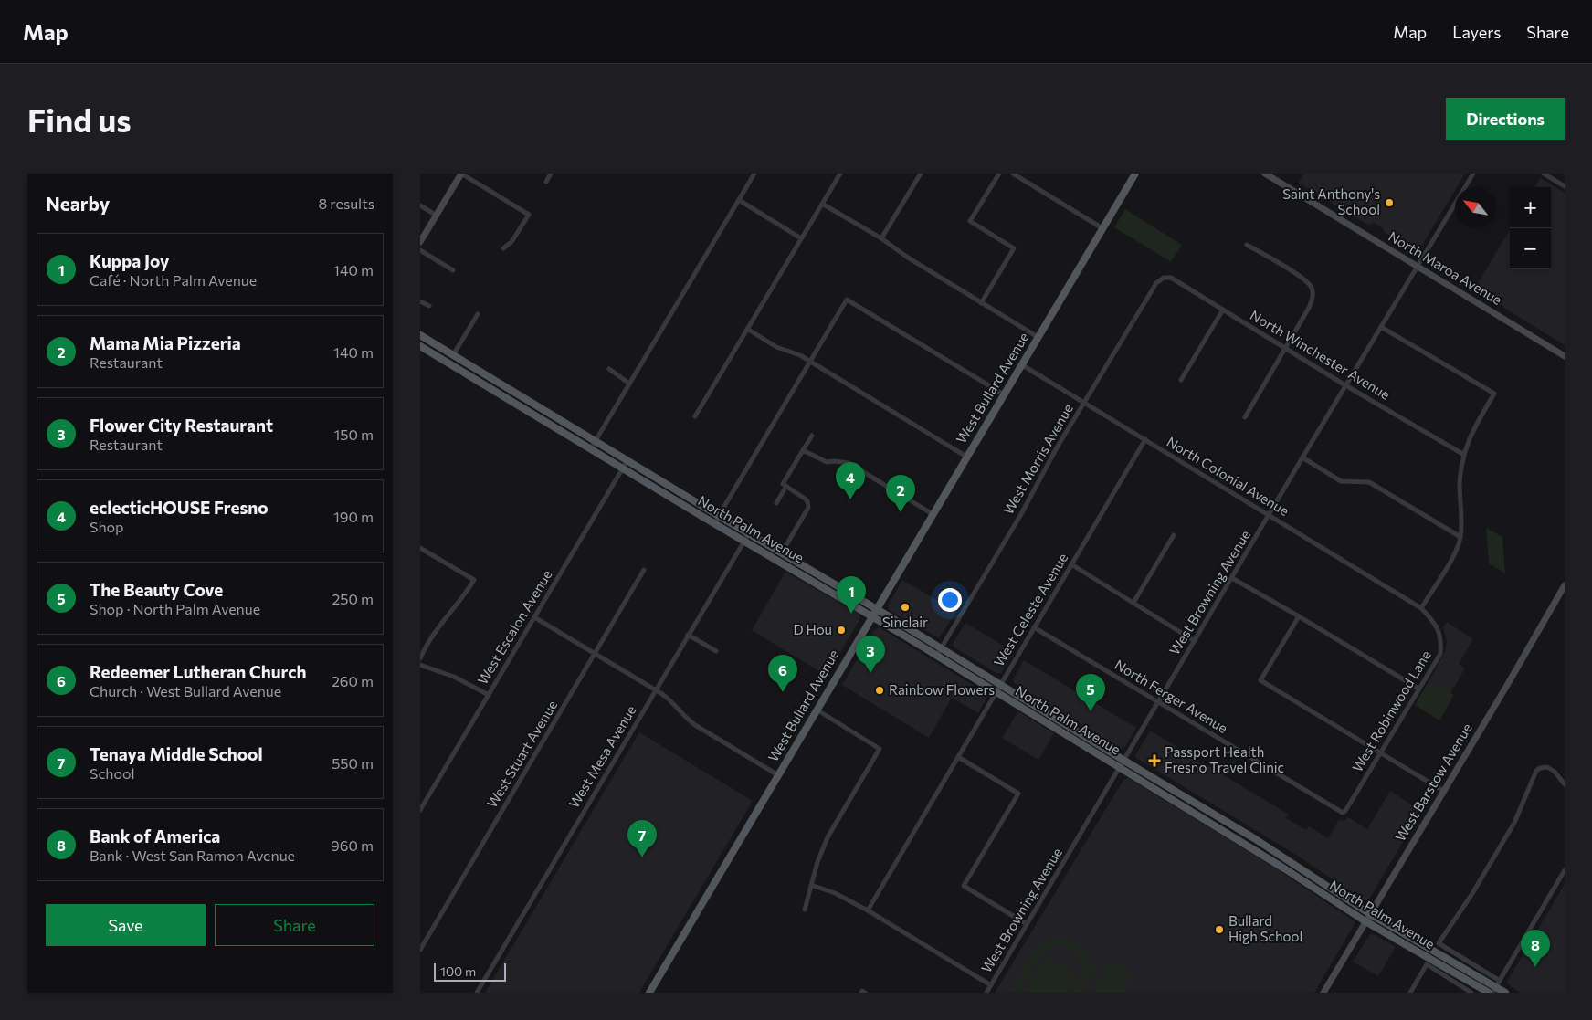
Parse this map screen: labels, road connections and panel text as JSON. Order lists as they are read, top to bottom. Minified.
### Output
{"streets":{"main road":["West Bullard Avenue","North Palm Avenue"],"street":["North Maroa Avenue","North Winchester Avenue","West Morris Avenue","North Colonial Avenue","West Browning Avenue","West Celeste Avenue","West Escalon Avenue","North Ferger Avenue","West Robinwood Lane","West Stuart Avenue","West Mesa Avenue","West Barstow Avenue"]},"crossings":[["North Maroa Avenue","West Browning Avenue"],["North Winchester Avenue","West Morris Avenue"],["North Winchester Avenue","West Browning Avenue"],["West Bullard Avenue","North Colonial Avenue"],["West Bullard Avenue","North Palm Avenue"],["West Morris Avenue","North Colonial Avenue"],["West Morris Avenue","North Palm Avenue"],["North Colonial Avenue","West Browning Avenue"],["North Colonial Avenue","West Celeste Avenue"],["North Colonial Avenue","West Robinwood Lane"],["North Palm Avenue","West Browning Avenue"],["North Palm Avenue","West Celeste Avenue"],["North Palm Avenue","West Escalon Avenue"],["North Palm Avenue","West Mesa Avenue"],["North Palm Avenue","West Barstow Avenue"],["West Browning Avenue","North Ferger Avenue"],["West Celeste Avenue","North Ferger Avenue"],["North Ferger Avenue","West Robinwood Lane"]],"places":{"other":["Saint Anthony's School","Sinclair","D Hou","Rainbow Flowers","Bullard High School"],"health":["Passport Health Fresno Travel Clinic"]},"scale_bar":"100 m","north":"top left","page":{"header":"Map","nav":["Map","Layers","Share"],"buttons":["Directions",["Save","Share"]],"title":"Find us","heading":["Nearby","8 results"],"map_buttons":["+","−"],"list":[{"mark":"1","name":"Kuppa Joy","note":"Café · North Palm Avenue","value":"140 m"},{"mark":"2","name":"Mama Mia Pizzeria","note":"Restaurant","value":"140 m"},{"mark":"3","name":"Flower City Restaurant","note":"Restaurant","value":"150 m"},{"mark":"4","name":"eclecticHOUSE Fresno","note":"Shop","value":"190 m"},{"mark":"5","name":"The Beauty Cove","note":"Shop · North Palm Avenue","value":"250 m"},{"mark":"6","name":"Redeemer Lutheran Church","note":"Church · West Bullard Avenue","value":"260 m"},{"mark":"7","name":"Tenaya Middle School","note":"School","value":"550 m"},{"mark":"8","name":"Bank of America","note":"Bank · West San Ramon Avenue","value":"960 m"}],"pins":["4","2","1","3","6","5","7","8"],"scale":"100 m"}}
